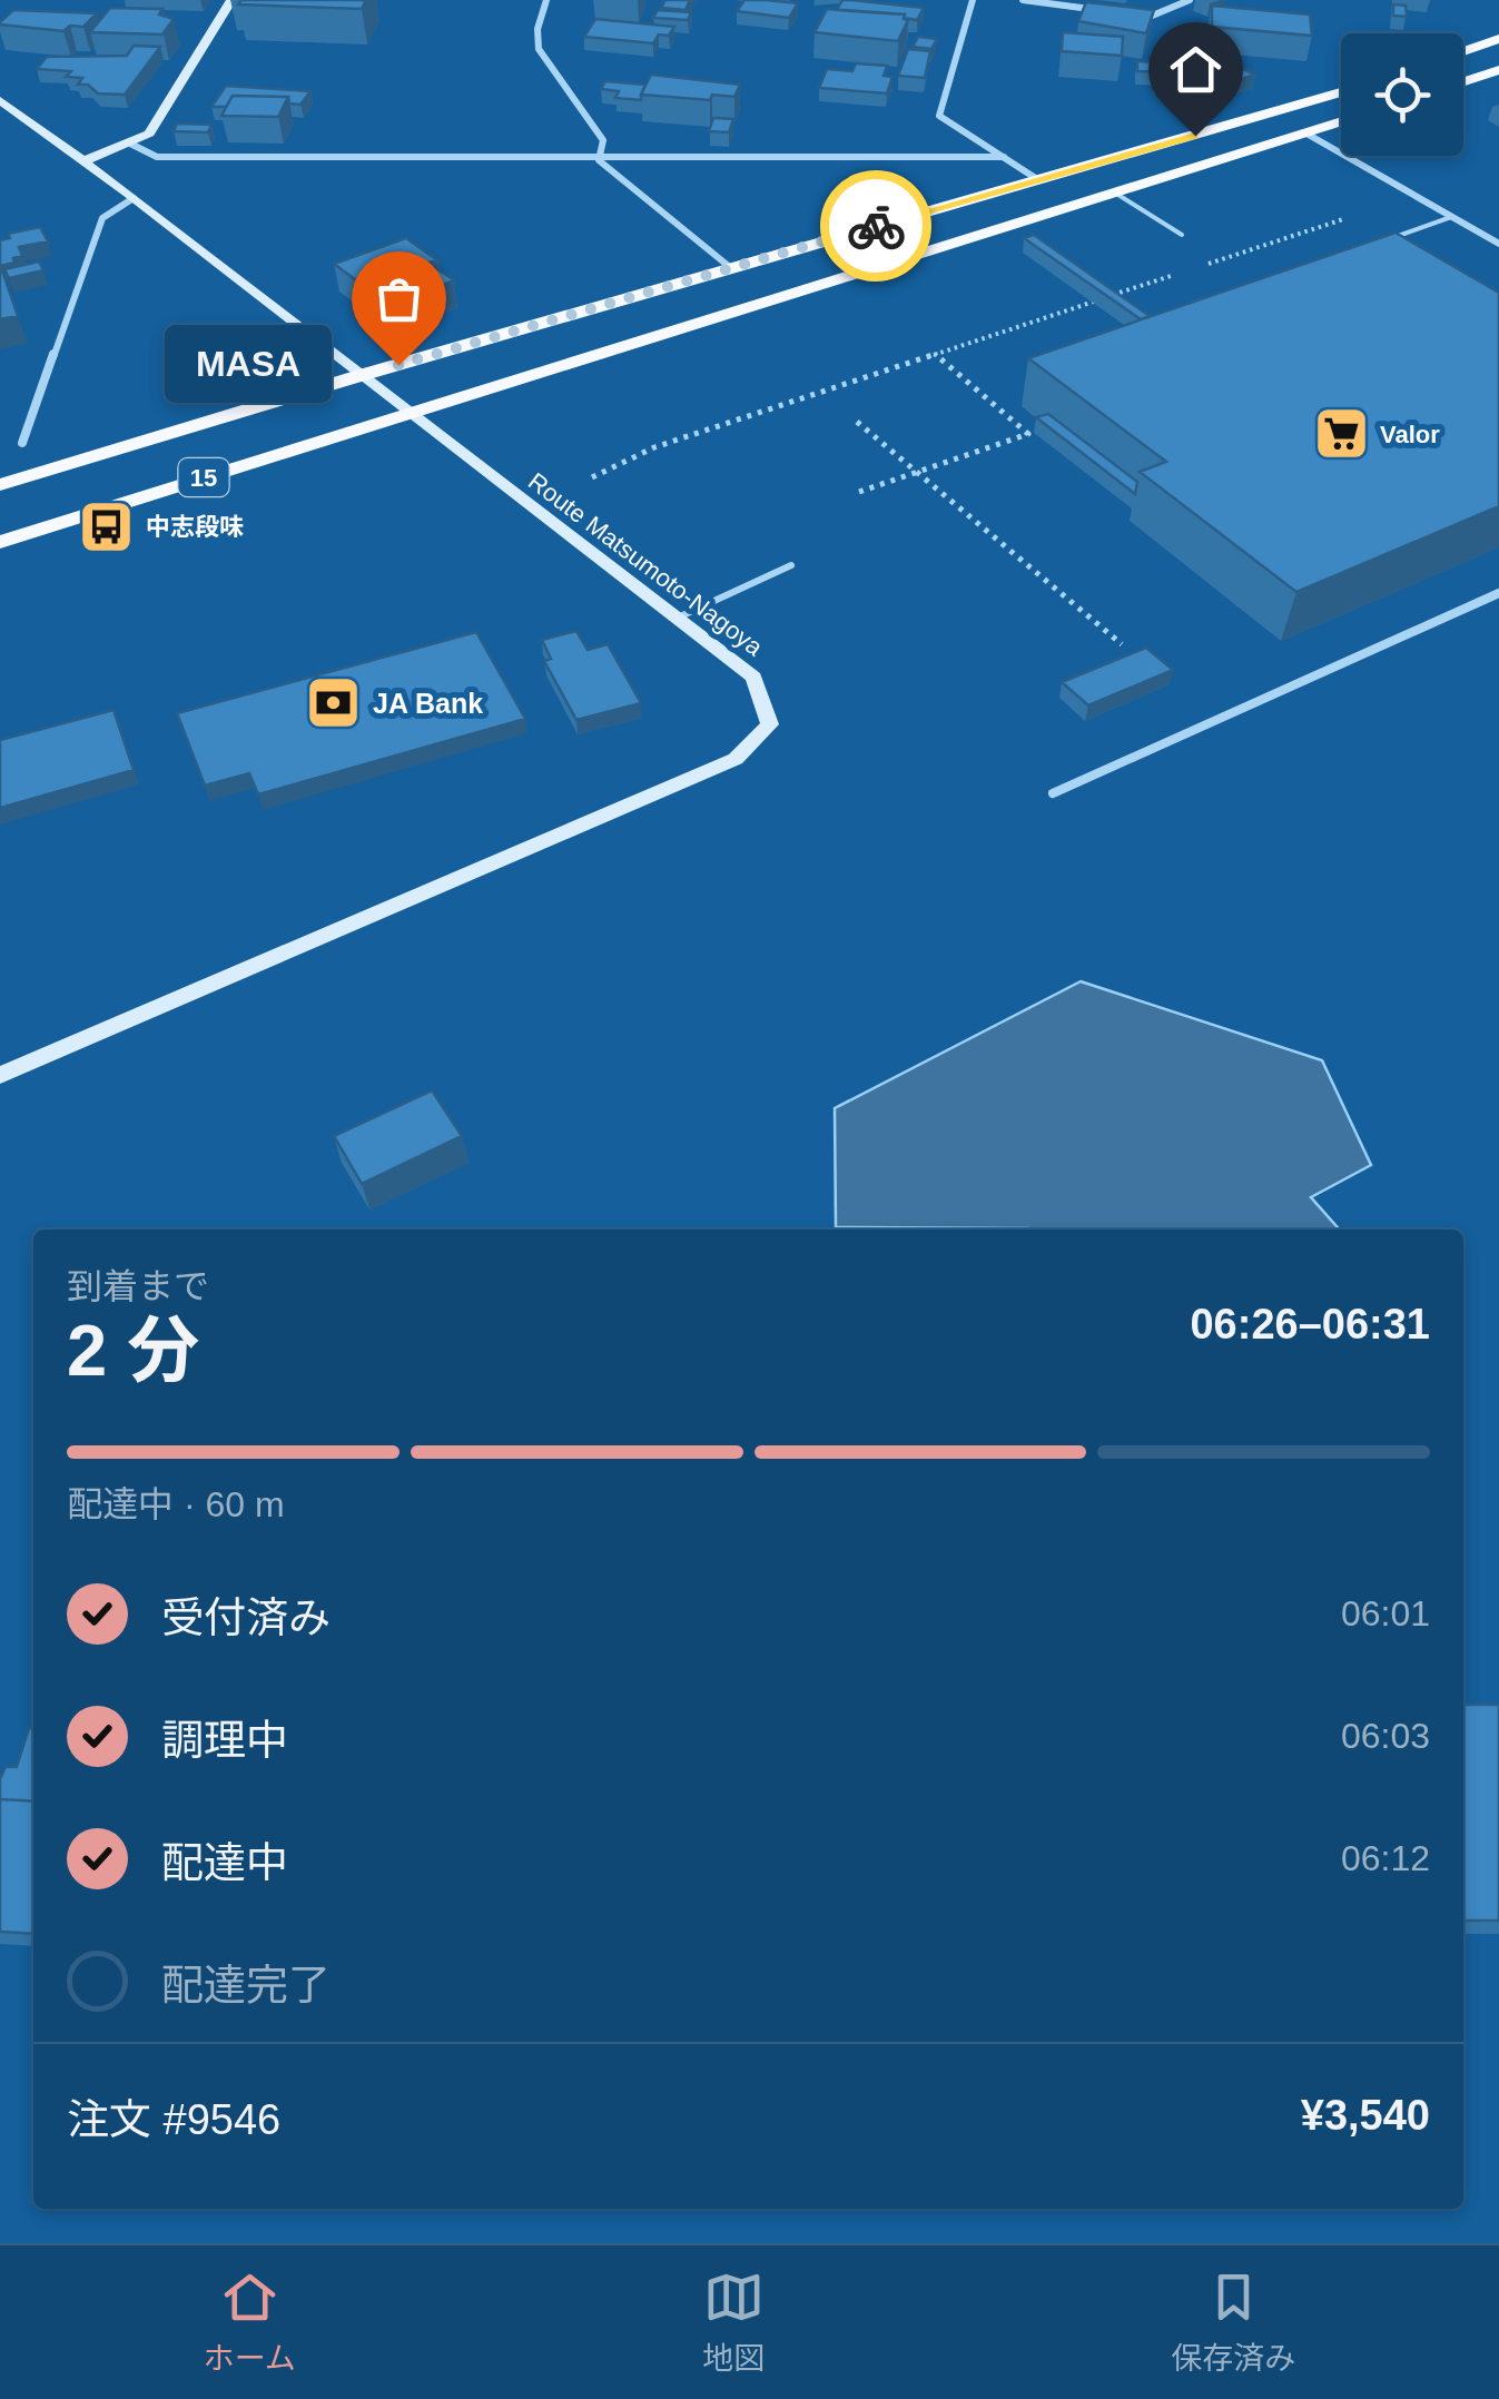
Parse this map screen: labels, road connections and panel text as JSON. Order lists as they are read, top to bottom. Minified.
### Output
{"streets":{"main road":["15","Route Matsumoto-Nagoya"]},"crossings":[["15","Route Matsumoto-Nagoya"]],"places":{"other":["MASA"],"supermarket":["Valor"],"bus stop":["中志段味"],"bank":["JA Bank"]},"page":{"bubble":"MASA","heading":["2 分","到着まで","06:26–06:31"],"panel":["注文 #9546","¥3,540"],"bar":"配達中 · 60 m","list":[["受付済み","06:01"],["調理中","06:03"],["配達中","06:12"],"配達完了"],"tabs":["ホーム","地図","保存済み"]}}
